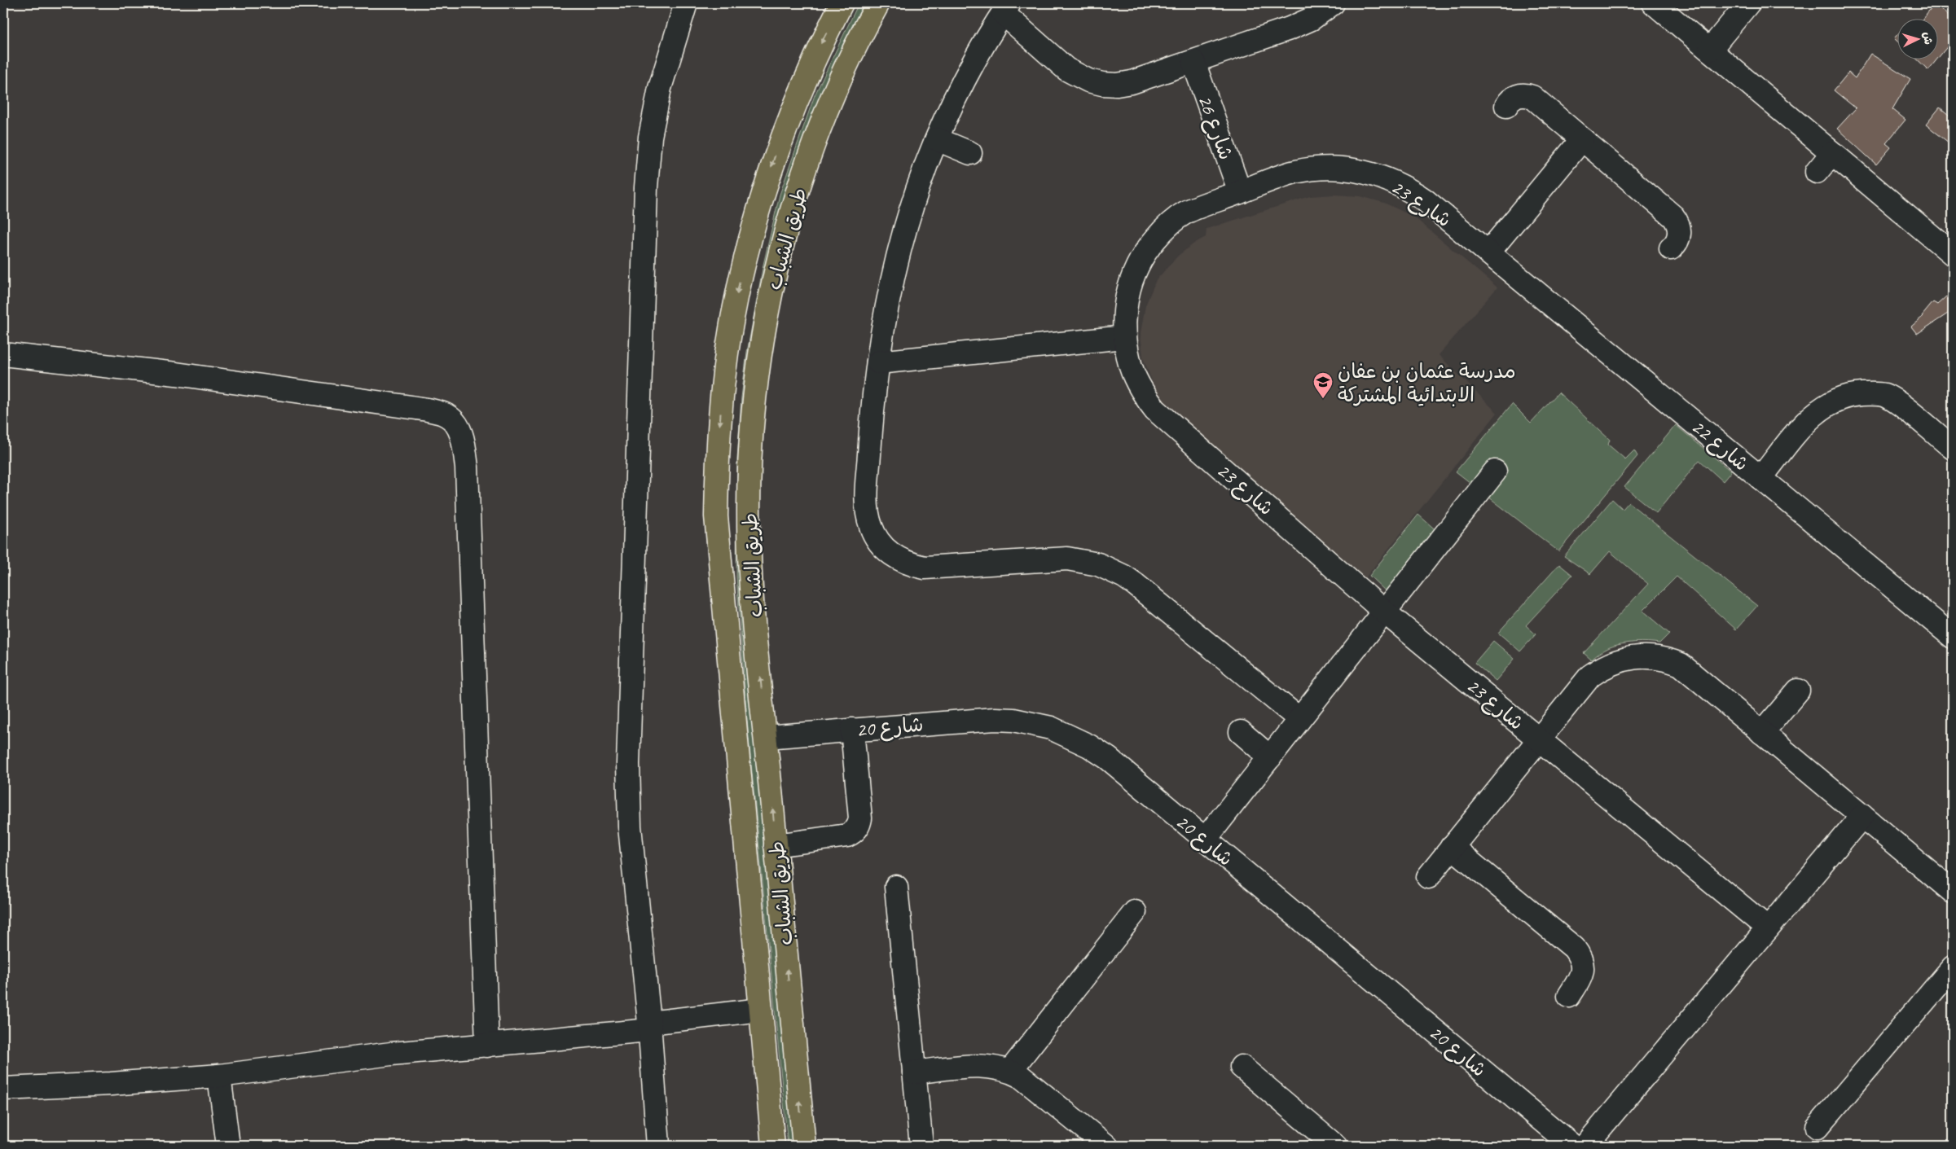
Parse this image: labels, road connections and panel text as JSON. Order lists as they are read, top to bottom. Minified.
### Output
{"streets":{"main road":["طريق الشباب"],"street":["شارع 26","شارع 23","شارع 22","شارع 20"]},"crossings":[["شارع 26","شارع 23"],["شارع 23","شارع 22"],["طريق الشباب","شارع 20"]],"places":{"school or university":["مدرسة عثمان بن عفان الابتدائية المشتركة"]},"north":"right"}
